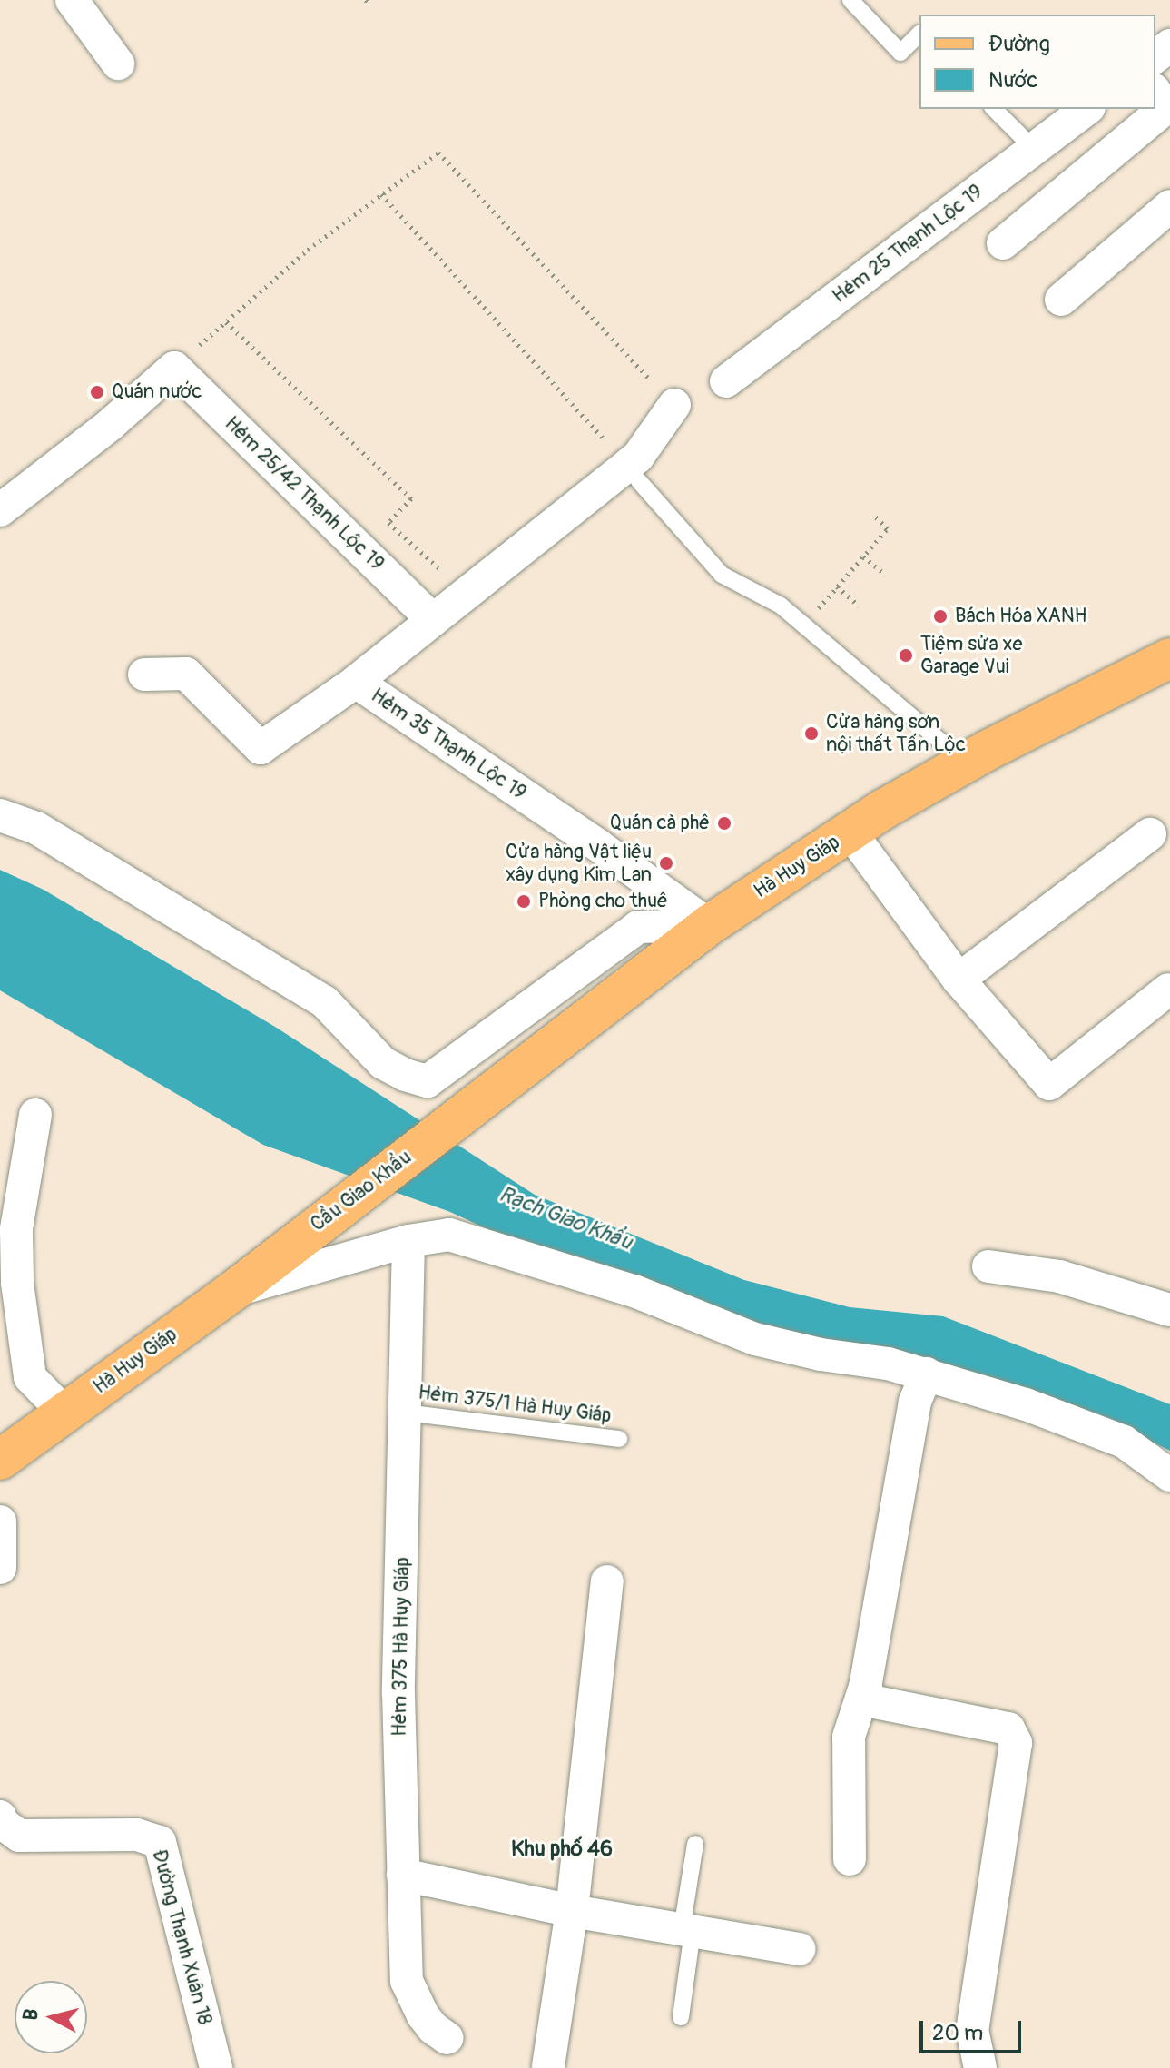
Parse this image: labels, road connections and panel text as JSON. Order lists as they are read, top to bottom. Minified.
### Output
{"streets":{"main road":["Hà Huy Giáp","Cầu Giao Khẩu"],"street":["Hẻm 25 Thạnh Lộc 19","Hẻm 25/42 Thạnh Lộc 19","Hẻm 35 Thạnh Lộc 19","Hẻm 375 Hà Huy Giáp","Đường Thạnh Xuân 18"],"lane":["Hẻm 375/1 Hà Huy Giáp"]},"crossings":[["Hẻm 25/42 Thạnh Lộc 19","Hẻm 35 Thạnh Lộc 19"],["Hẻm 35 Thạnh Lộc 19","Hà Huy Giáp"],["Hà Huy Giáp","Cầu Giao Khẩu"],["Hẻm 375/1 Hà Huy Giáp","Hẻm 375 Hà Huy Giáp"]],"districts":["Khu phố 46"],"water":["Rạch Giao Khẩu"],"places":["Quán nước","Bách Hóa XANH","Tiệm sửa xe Garage Vui","Cửa hàng sơn nội thất Tấn Lộc","Quán cà phê","Cửa hàng Vật liệu xây dụng Kim Lan","Phòng cho thuê"],"legend":["Đường","Nước"],"scale_bar":"20 m","north":"left"}
